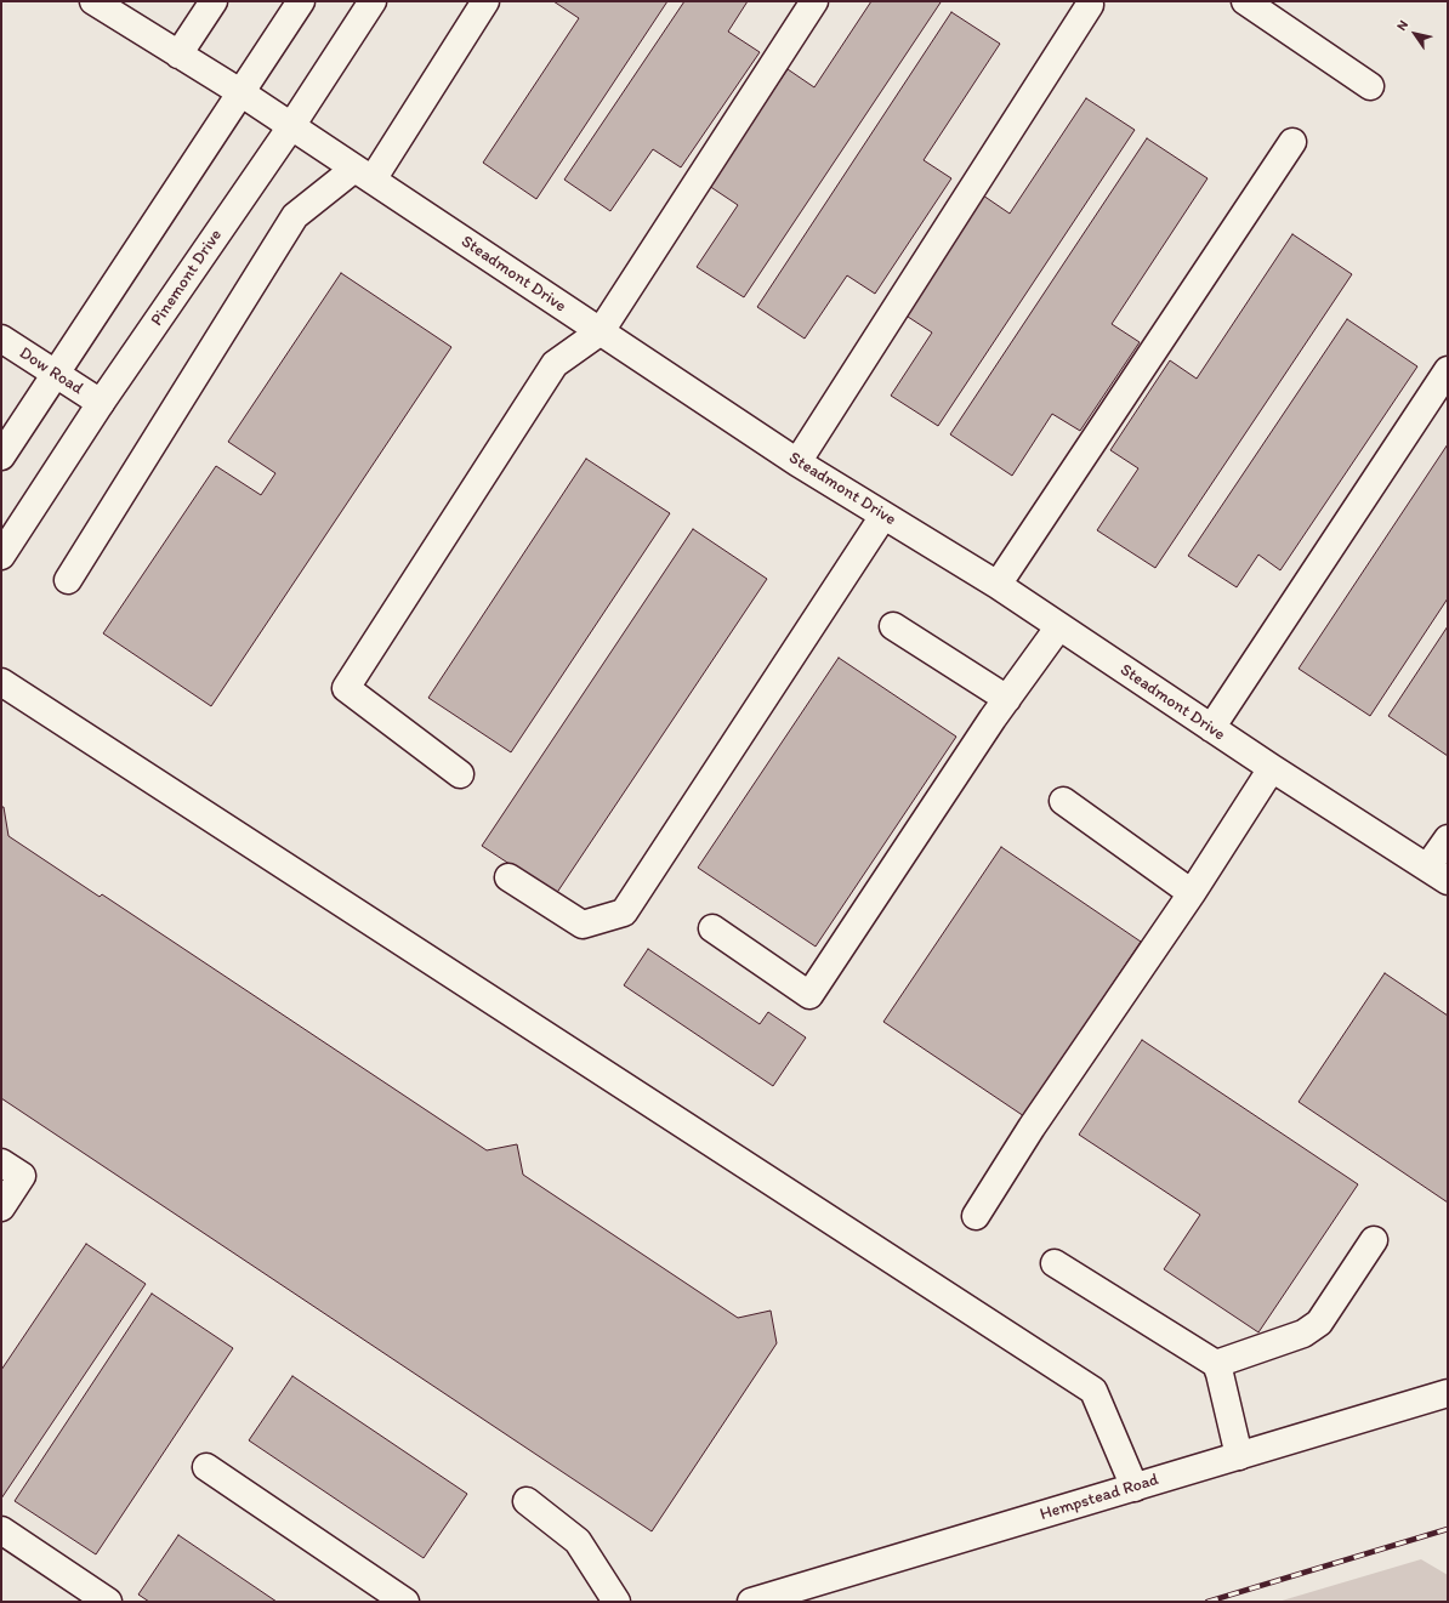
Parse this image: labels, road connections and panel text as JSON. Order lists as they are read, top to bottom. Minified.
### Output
{"streets":{"main road":["Steadmont Drive","Pinemont Drive","Dow Road","Hempstead Road"]},"crossings":[["Steadmont Drive","Pinemont Drive"],["Pinemont Drive","Dow Road"]],"north":"top left"}
